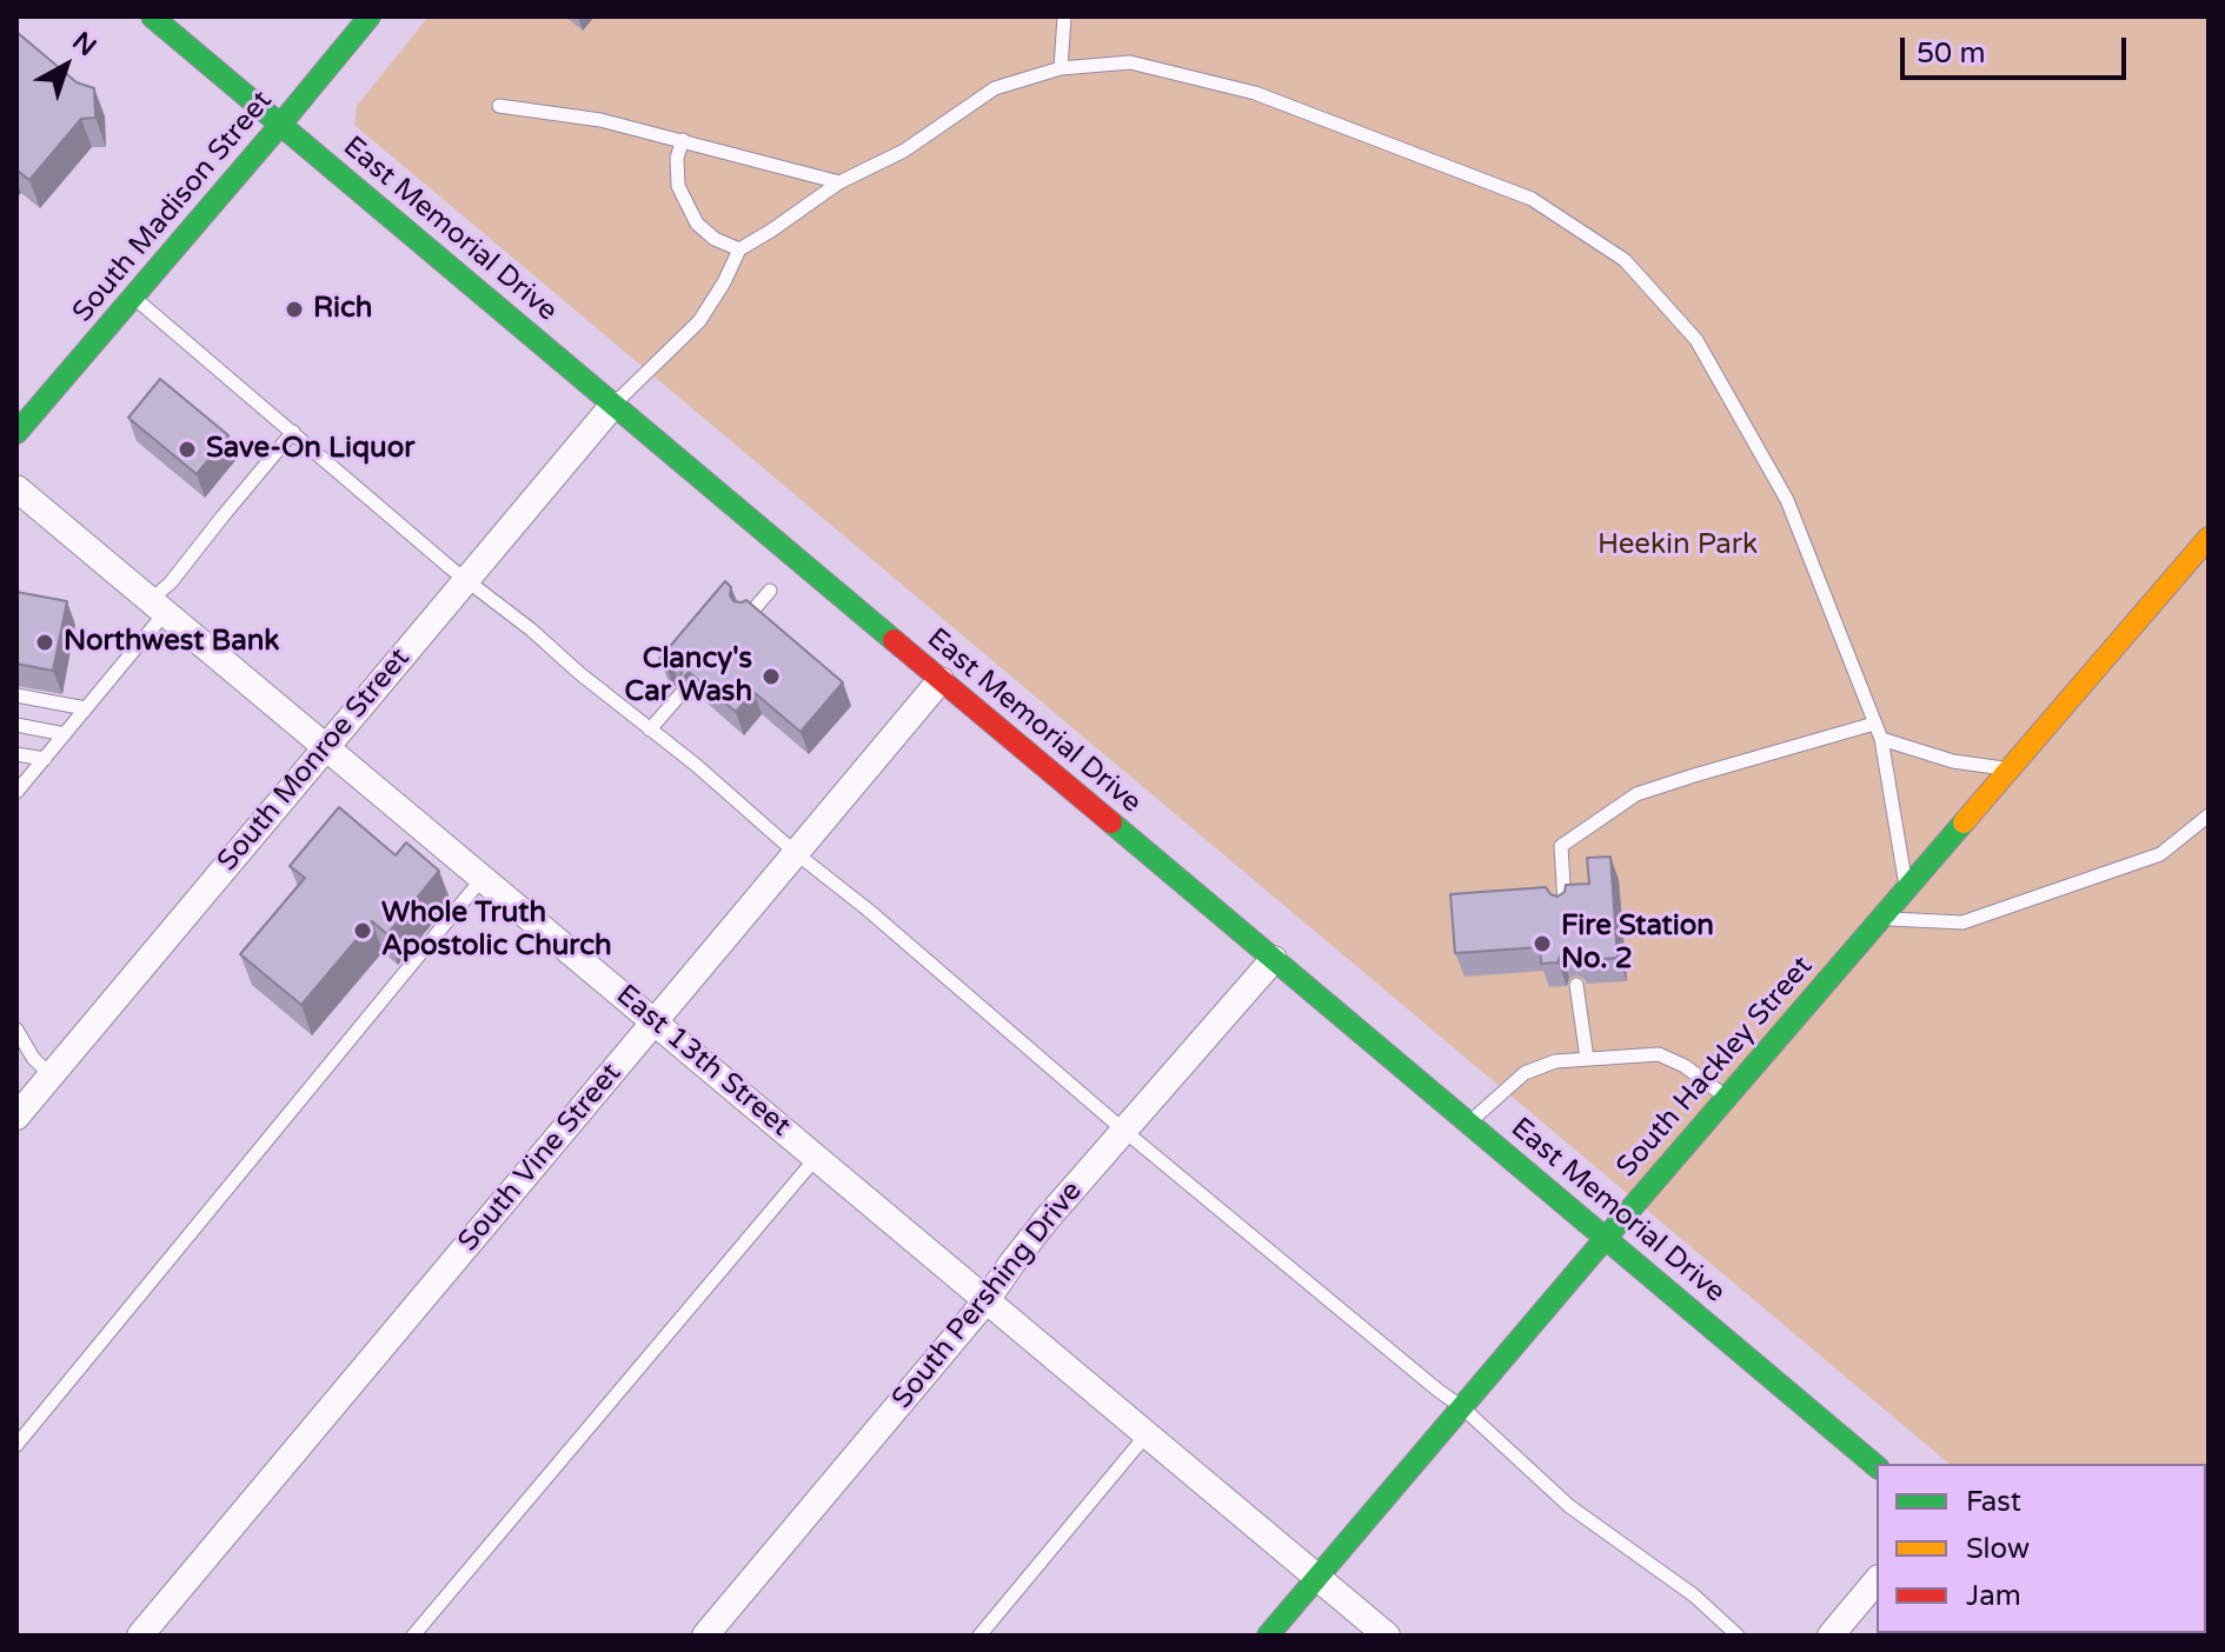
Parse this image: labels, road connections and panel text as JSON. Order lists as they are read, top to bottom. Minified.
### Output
{"streets":{"main road":["South Madison Street","East Memorial Drive","South Hackley Street"],"street":["South Monroe Street","East 13th Street","South Vine Street","South Pershing Drive"]},"crossings":[["South Madison Street","East Memorial Drive"],["East Memorial Drive","South Monroe Street"],["East Memorial Drive","South Hackley Street"],["East Memorial Drive","South Vine Street"],["East Memorial Drive","South Pershing Drive"],["South Monroe Street","East 13th Street"],["East 13th Street","South Hackley Street"],["East 13th Street","South Vine Street"],["East 13th Street","South Pershing Drive"]],"parks":["Heekin Park"],"places":["Rich","Save-On Liquor","Northwest Bank","Clancy's Car Wash","Whole Truth Apostolic Church","Fire Station No. 2"],"legend":["Fast","Slow","Jam"],"scale_bar":"50 m","north":"top right"}
